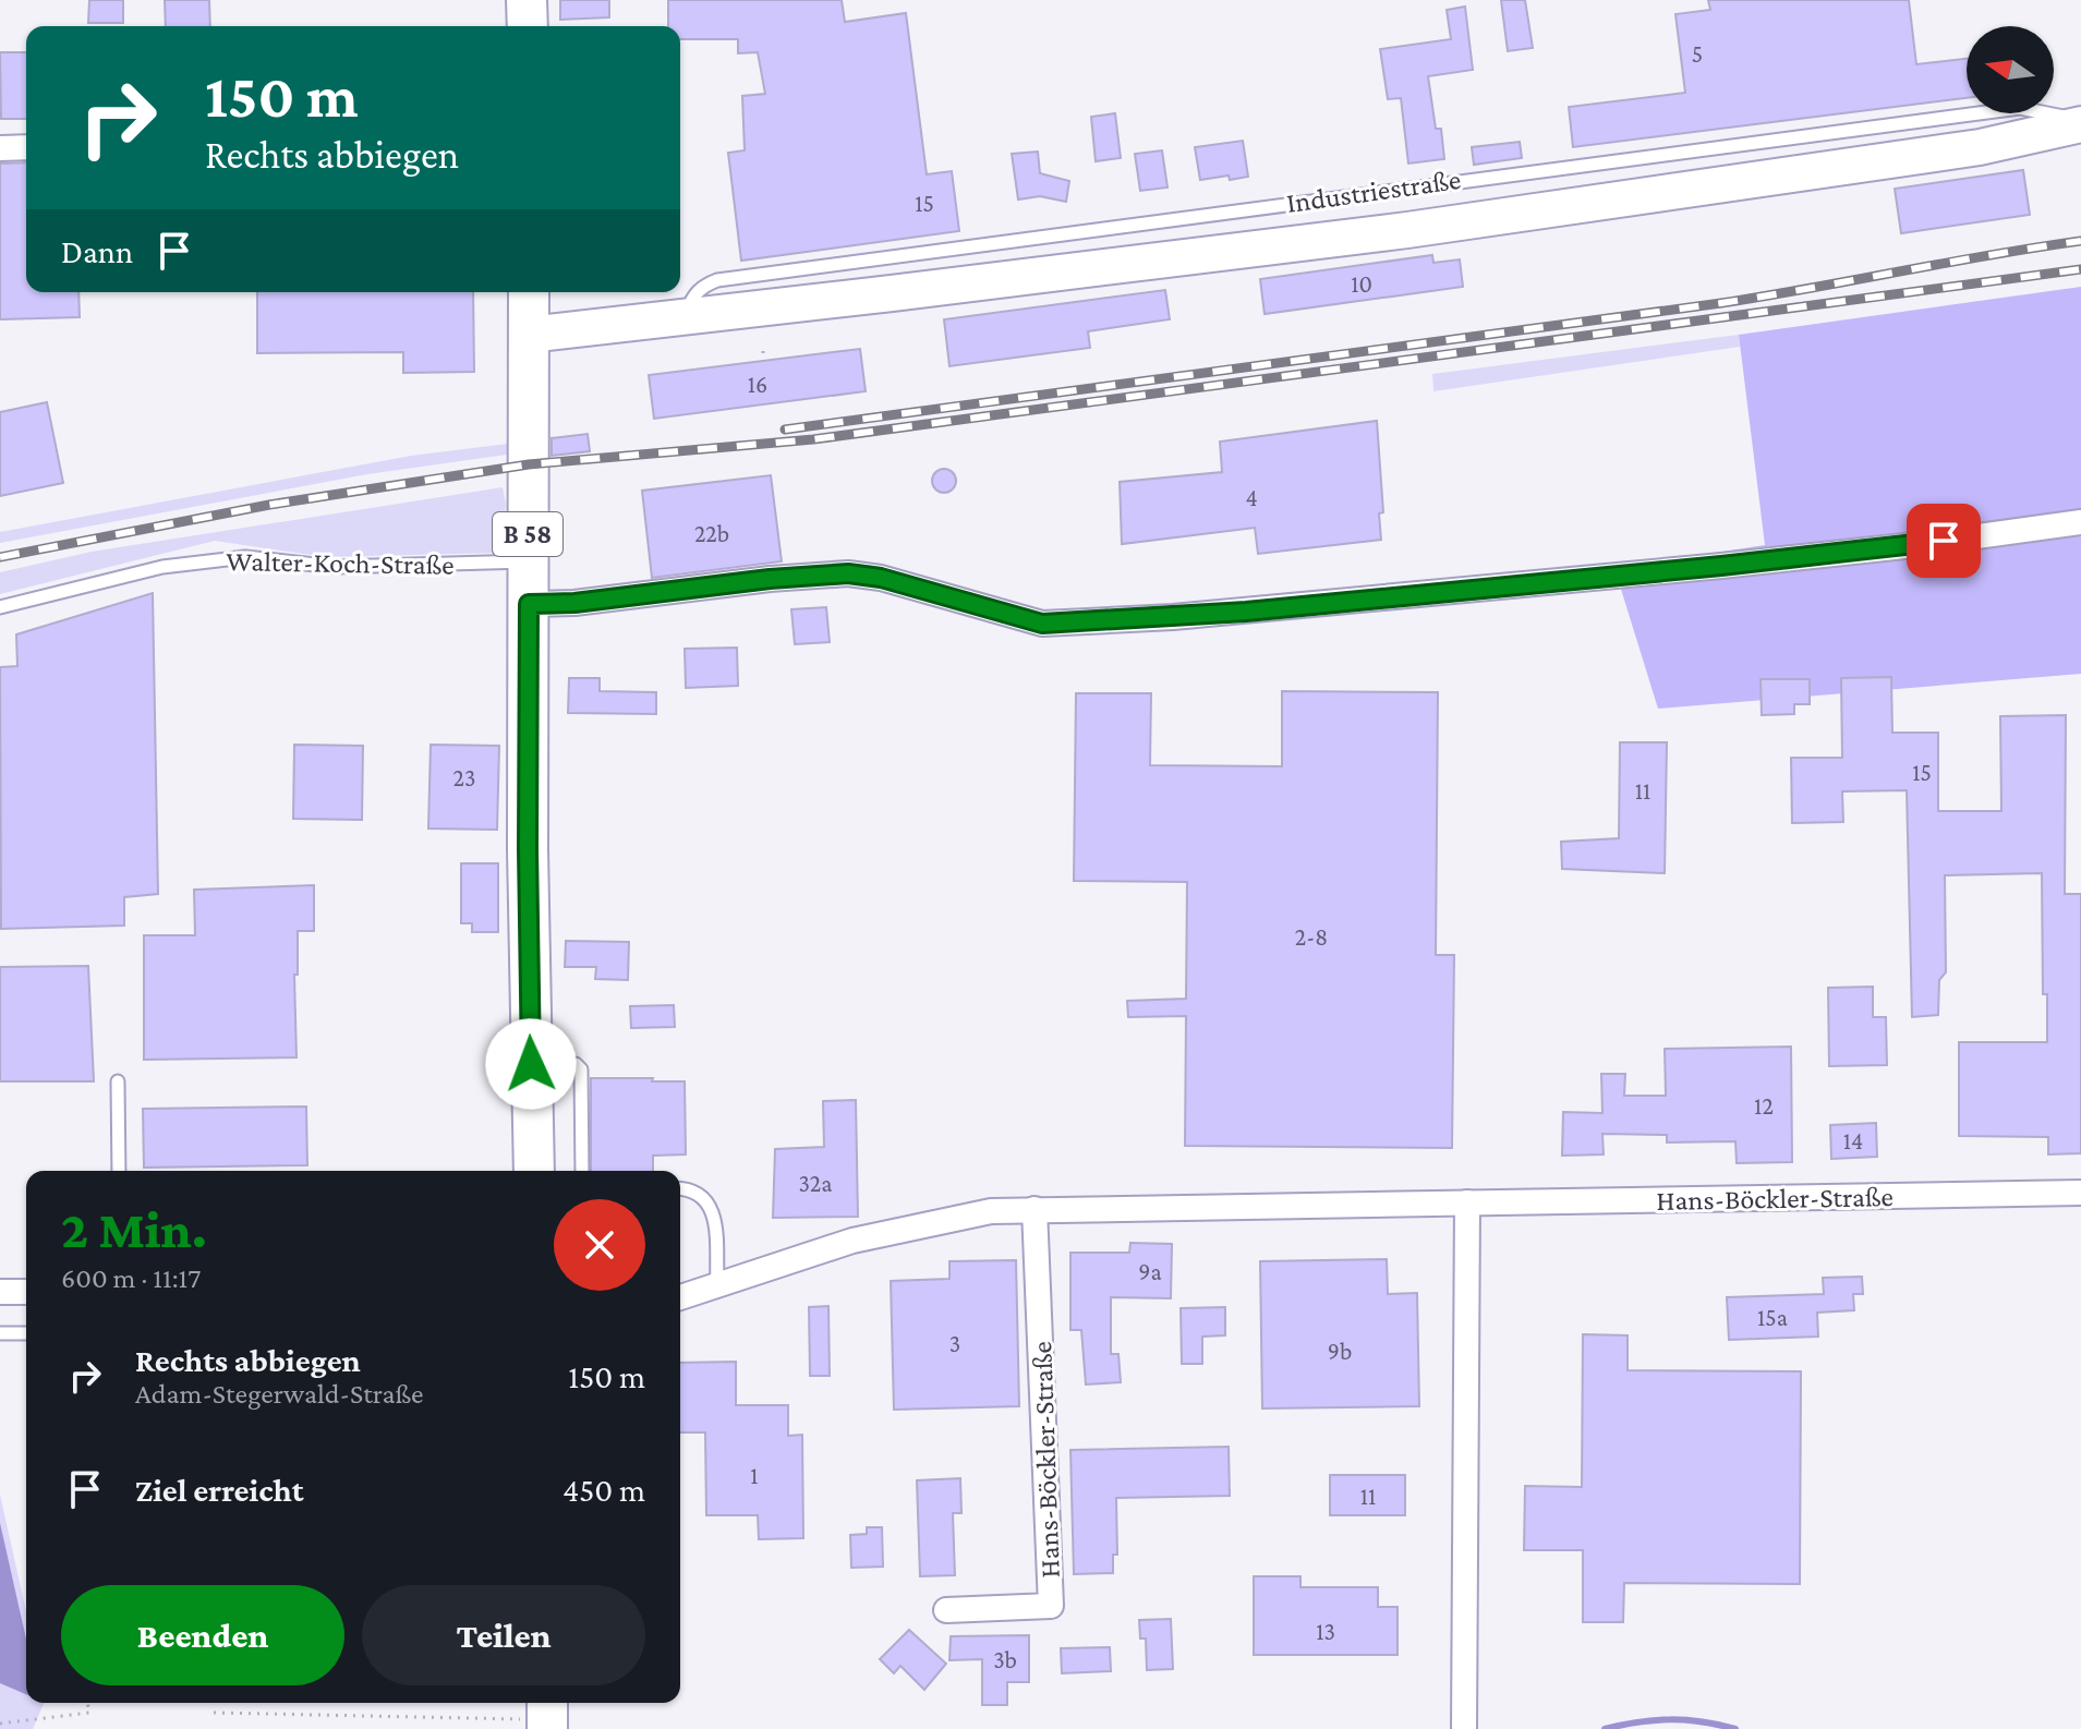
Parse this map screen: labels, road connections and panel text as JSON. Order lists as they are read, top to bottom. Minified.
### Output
{"streets":{"main road":["B 58"],"street":["Industriestraße","Hans-Böckler-Straße"],"lane":["Walter-Koch-Straße"]},"crossings":[["Industriestraße","B 58"],["B 58","Walter-Koch-Straße"]],"house_numbers":["5","15","10","16","4","22b","15","23","11","2-8","12","14","32a","9a","15a","3","9b","1","11","13","3b"],"north":"left","page":{"turn":["150 m","Rechts abbiegen"],"then":"Dann","heading":["2 Min.","600 m · 11:17"],"list":[{"name":"Rechts abbiegen","note":"Adam-Stegerwald-Straße","value":"150 m"},{"name":"Ziel erreicht","value":"450 m"}],"buttons":["Beenden","Teilen"]}}
